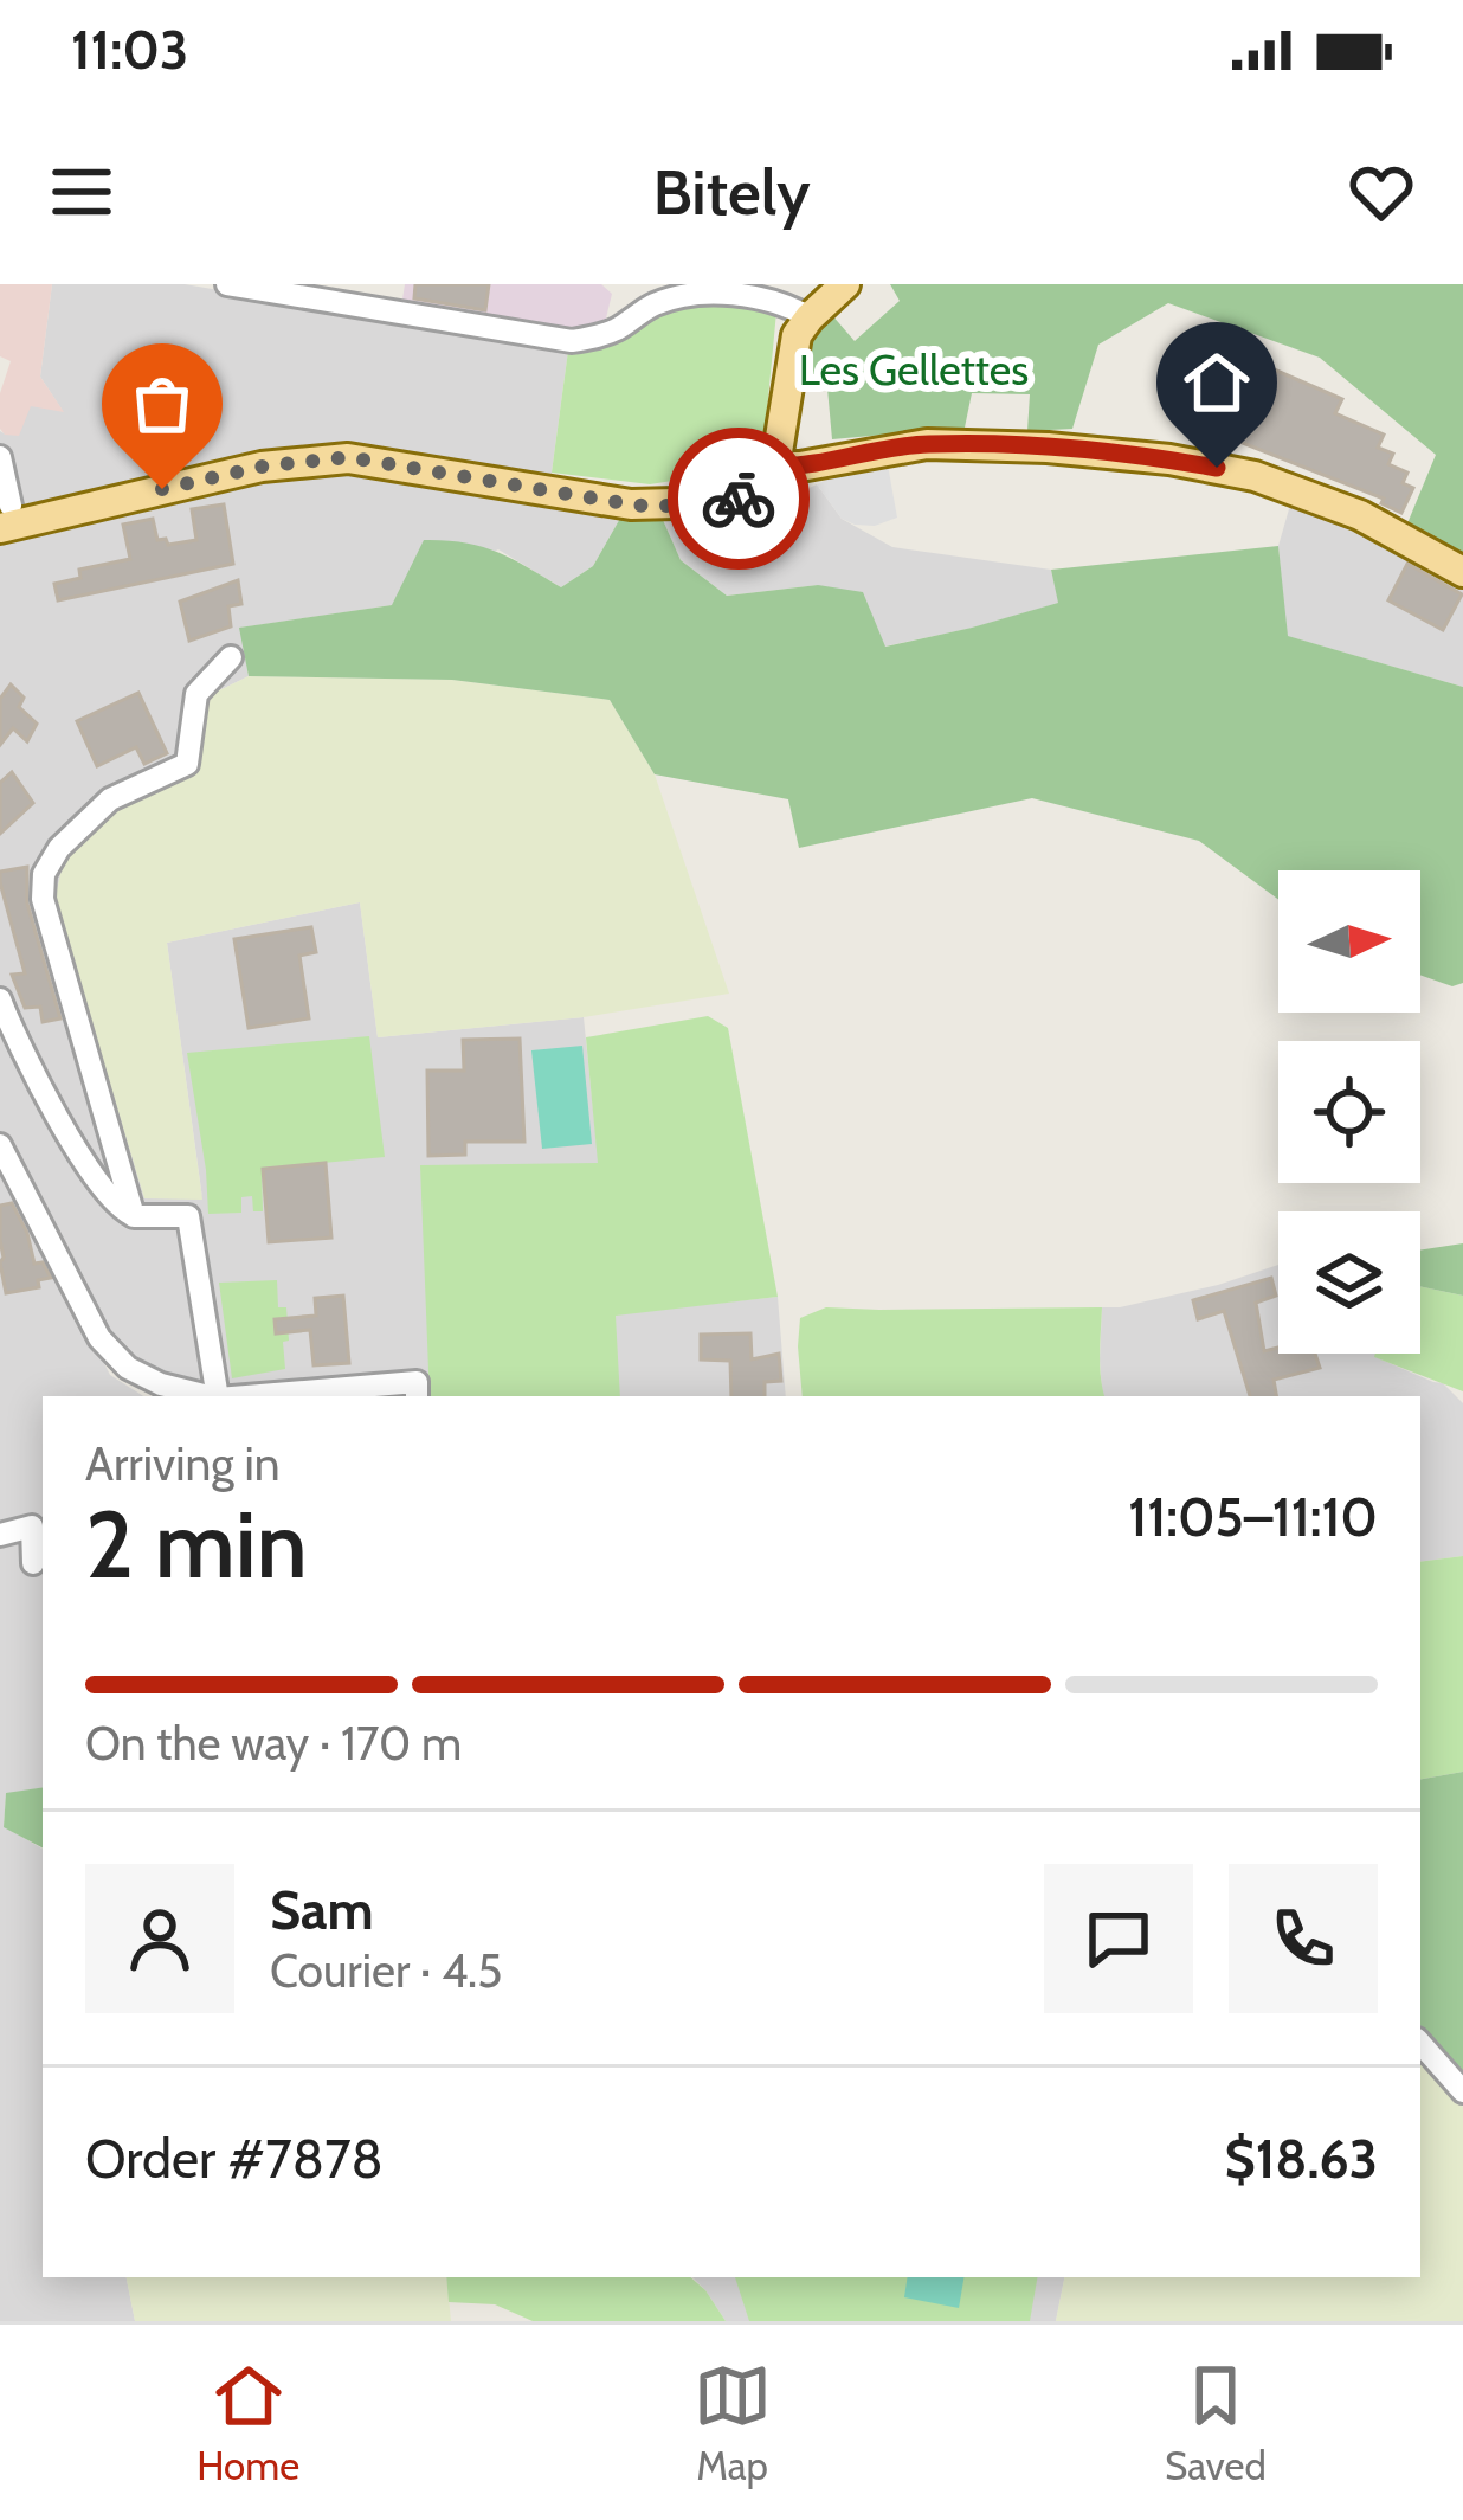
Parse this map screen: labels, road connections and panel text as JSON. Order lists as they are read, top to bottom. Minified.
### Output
{"parks":["Les Gellettes"],"north":"right","page":{"status":"11:03","header":"Bitely","heading":["2 min","Arriving in","11:05–11:10"],"panel":["Sam","Courier · 4.5","Order #7878","$18.63"],"bar":"On the way · 170 m","tabs":["Home","Map","Saved"]}}
